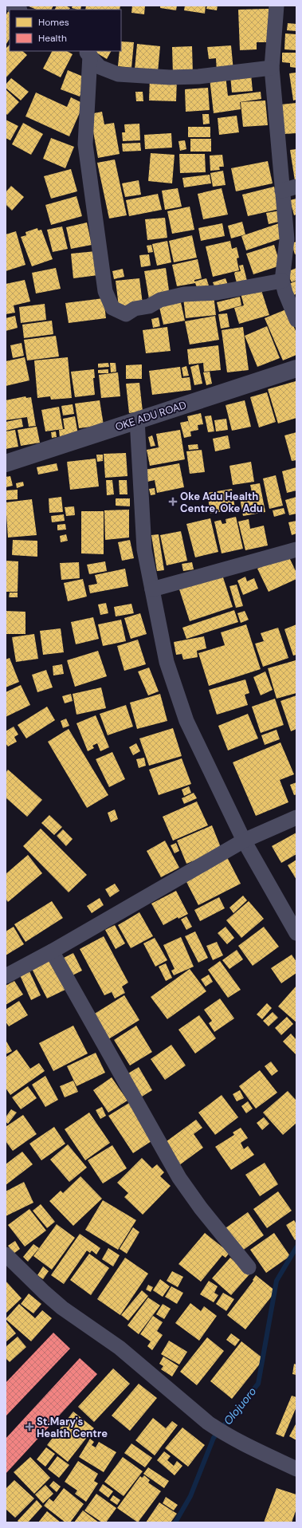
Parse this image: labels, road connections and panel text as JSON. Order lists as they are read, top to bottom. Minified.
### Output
{"streets":{"street":["OKE ADU ROAD"]},"water":["Olojuoro"],"places":{"health":["Oke Adu Health Centre, Oke Adu","St.Mary's Health Centre"]},"legend":["Homes","Health"]}
